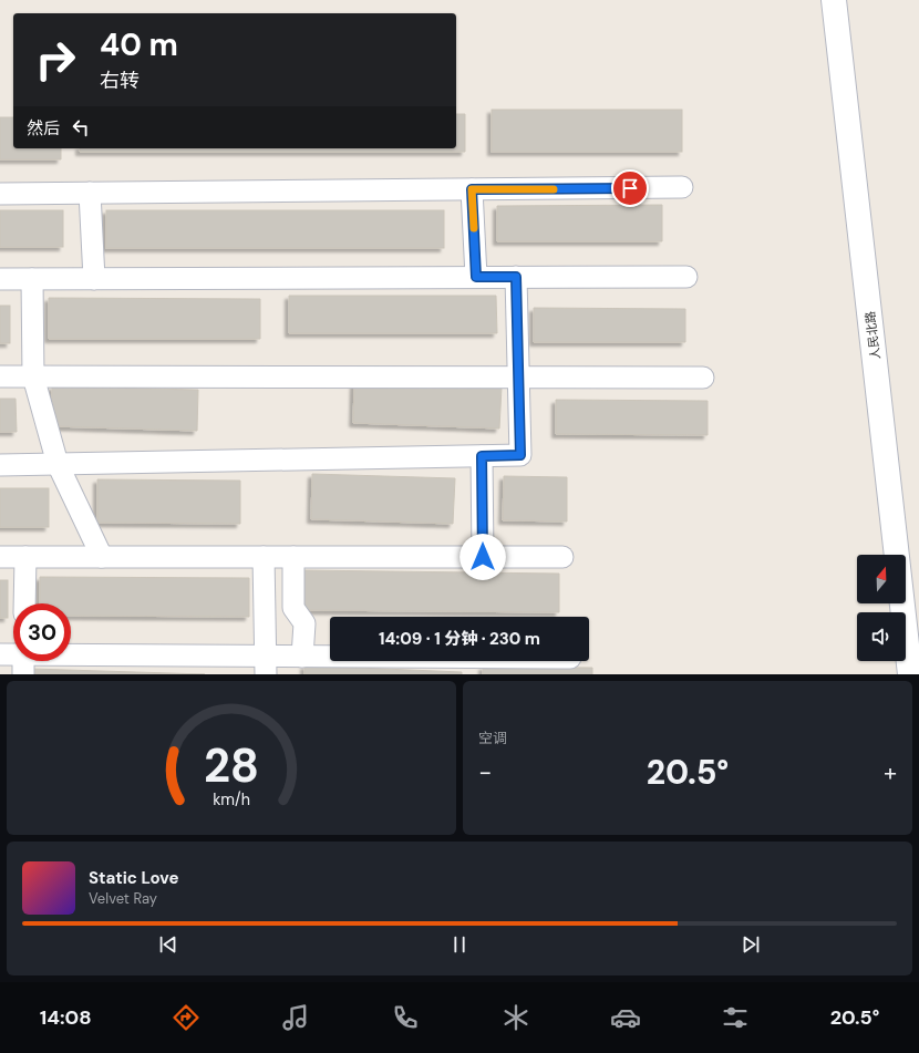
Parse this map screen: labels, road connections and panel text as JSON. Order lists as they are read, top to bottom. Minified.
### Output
{"streets":{"main road":["人民北路"]},"north":"top","page":{"turn":["40 m","右转"],"then":"然后","limit":"30","trip":"14:09 · 1 分钟 · 230 m","tile":"空调","heat":["−","20.5°","+"],"song":["Static Love","Velvet Ray"],"tabs":["14:08","20.5°"],"gauge":["28","km/h"]}}
